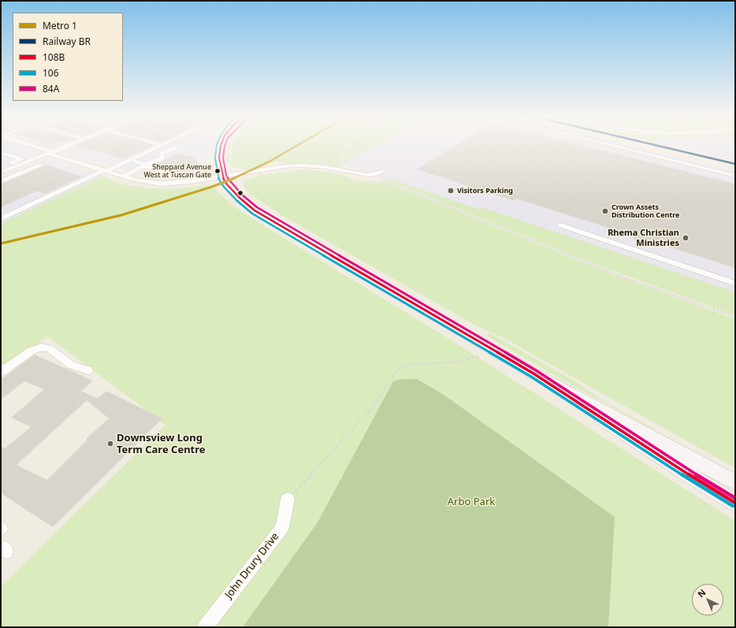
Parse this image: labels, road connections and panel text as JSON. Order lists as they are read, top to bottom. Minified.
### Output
{"streets":{"street":["John Drury Drive"]},"parks":["Arbo Park"],"places":["Sheppard Avenue West at Tuscan Gate","Visitors Parking","Crown Assets Distribution Centre","Rhema Christian Ministries","Downsview Long Term Care Centre"],"lines":["metro line 1","rail line BR","transit line 108B","transit line 106","transit line 84A"],"legend":["Metro 1","Railway BR","108B","106","84A"],"north":"top left"}
